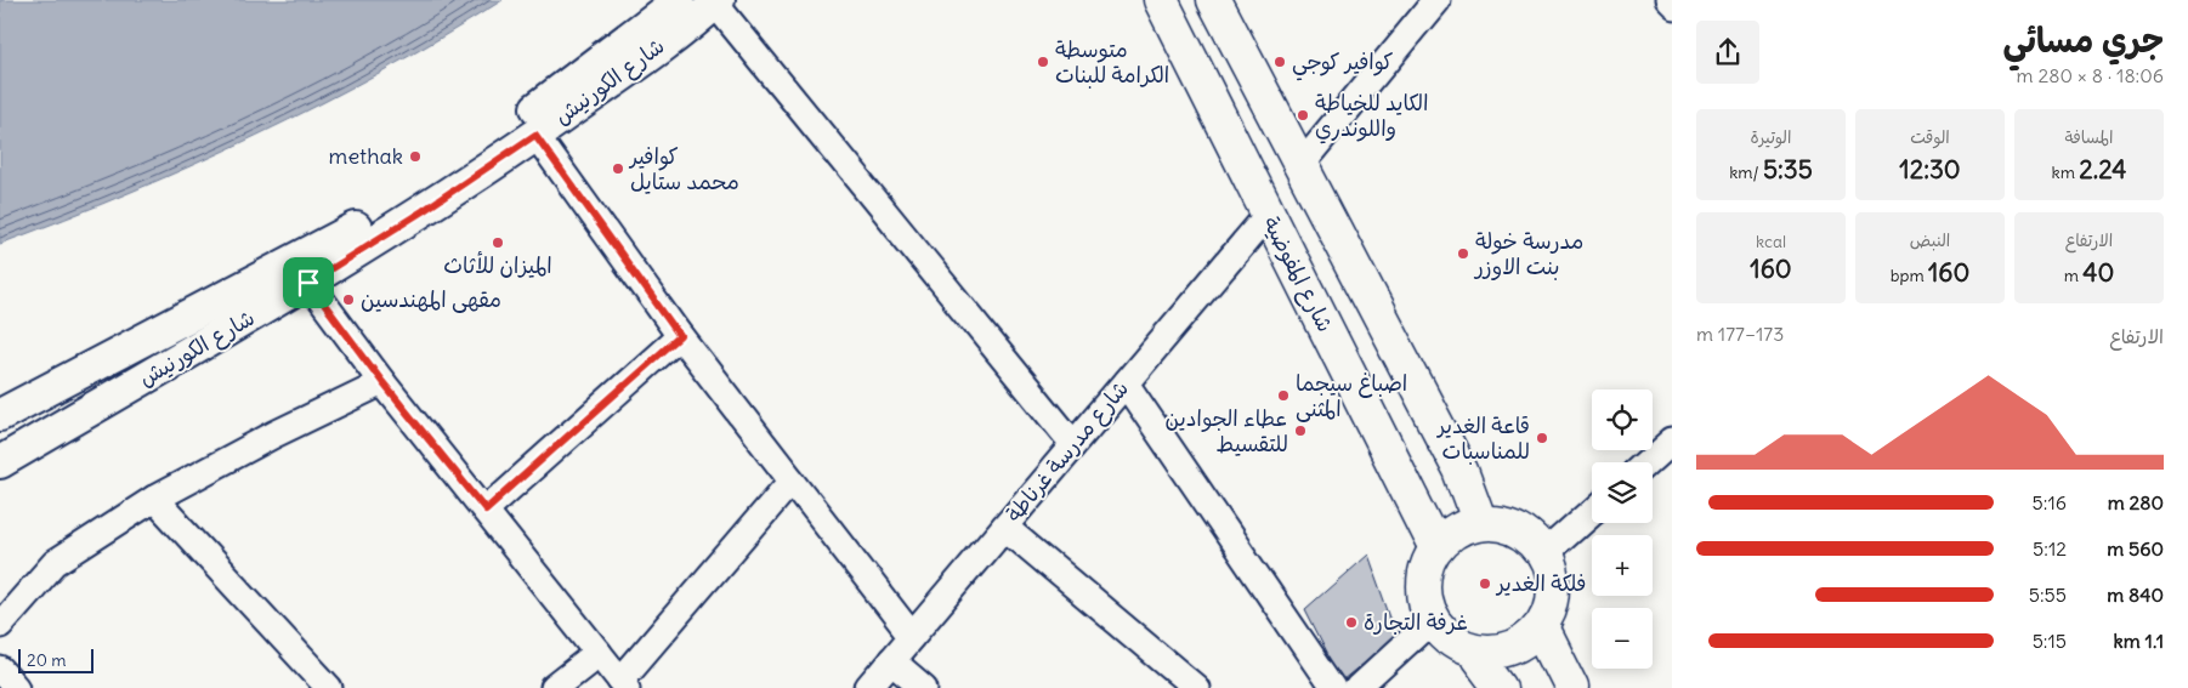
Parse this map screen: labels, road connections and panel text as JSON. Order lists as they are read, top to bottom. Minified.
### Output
{"streets":{"main road":["شارع المفوضية"],"street":["شارع الكورنيش","شارع مدرسة غرناطة"]},"crossings":[["شارع المفوضية","شارع مدرسة غرناطة"]],"places":["متوسطة الكرامة للبنات","كوافير كوجي","الكايد للخياطة واللوندري","methak","كوافير محمد ستايل","الميزان للأثاث","مدرسة خولة بنت الاوزر","مقهى المهندسين","اصباغ سيجما المثنى","عطاء الجوادين للتقسيط","قاعة الغدير للمناسبات","فلكة الغدير","غرفة التجارة"],"scale_bar":"20 m","page":{"heading":["جري مسائي","18:06 · 8 × 280 m"],"stats":[["المسافة","2.24 km"],["الوقت","12:30"],["الوتيرة","5:35 /km"],["الارتفاع","40 m"],["النبض","160 bpm"],["kcal","160"]],"chart":["الارتفاع","173–177 m"],"map_buttons":["+","−"],"list":[{"name":"280 m","note":"5:16"},{"name":"560 m","note":"5:12"},{"name":"840 m","note":"5:55"},{"name":"1.1 km","note":"5:15"}],"scale":"20 m"}}
